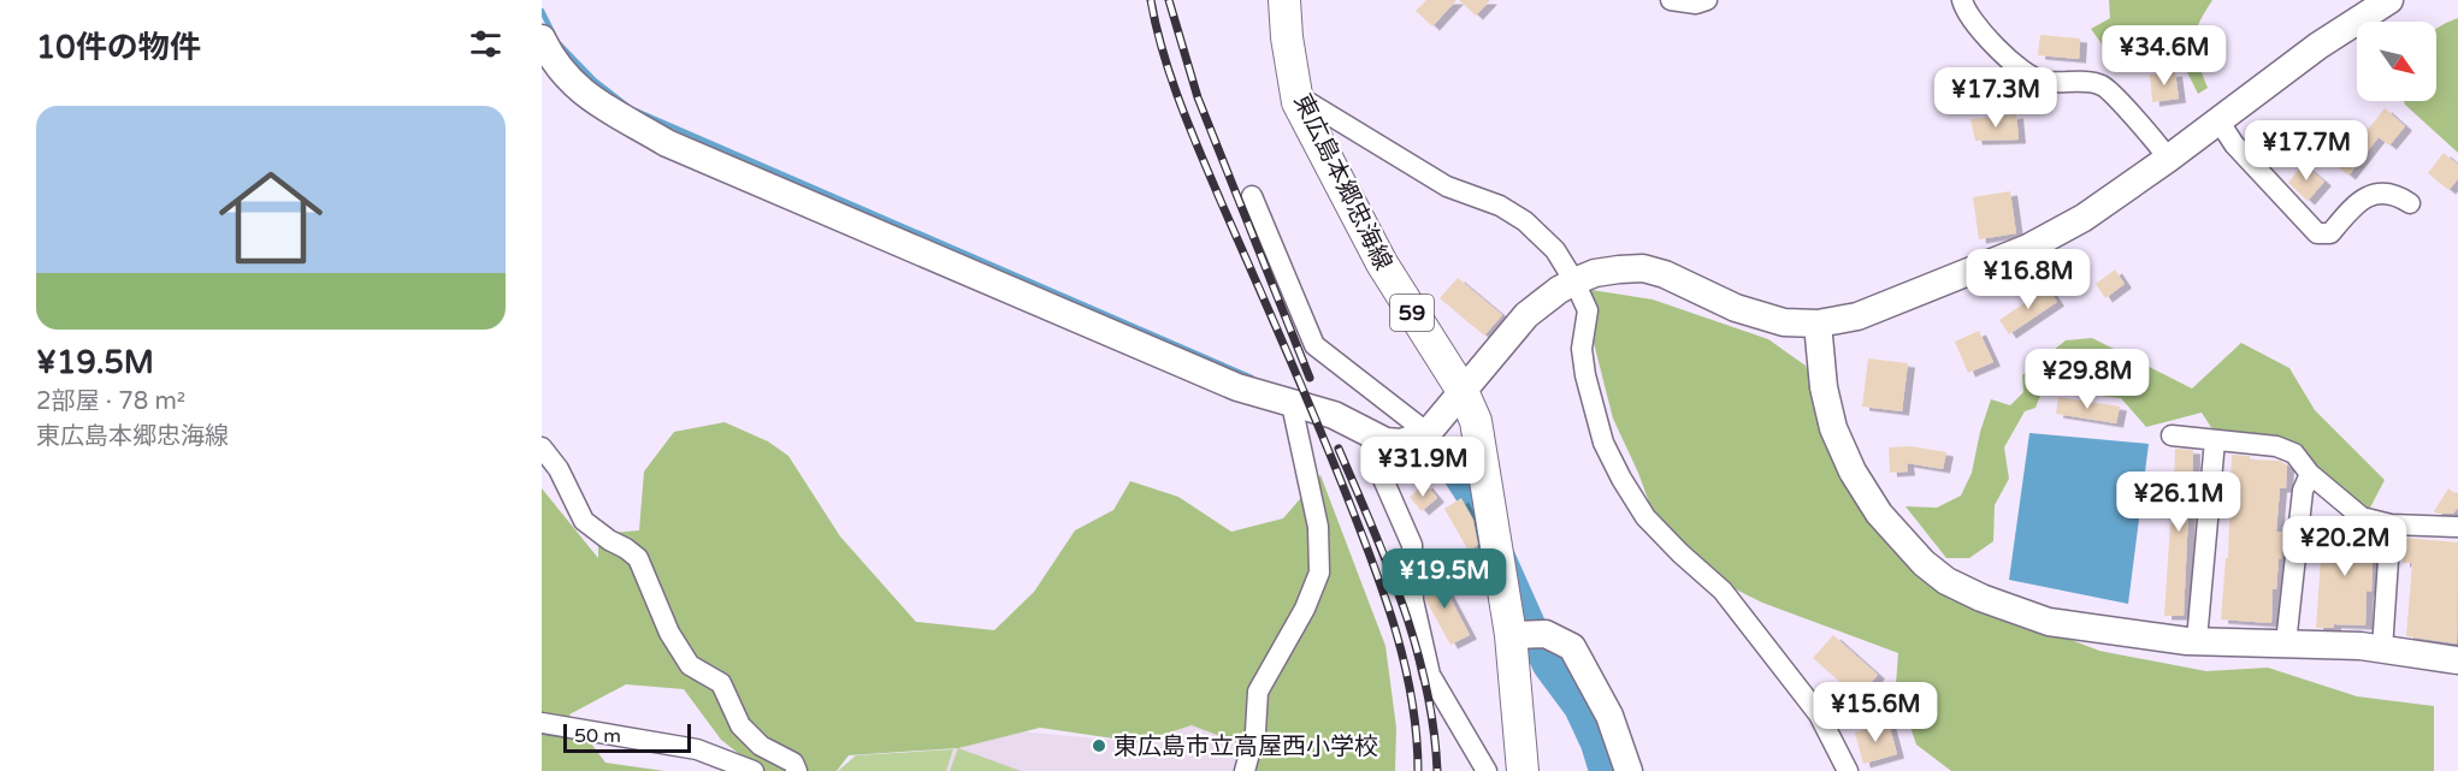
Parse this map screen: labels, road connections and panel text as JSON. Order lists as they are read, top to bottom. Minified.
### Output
{"streets":{"main road":["東広島本郷忠海線","59"]},"places":["東広島市立高屋西小学校"],"scale_bar":"50 m","north":"bottom right","page":{"heading":"10件の物件","price":["¥34.6M","¥17.3M","¥17.7M","¥16.8M","¥29.8M","¥31.9M","¥26.1M","¥20.2M","¥19.5M","¥15.6M"],"list":[{"name":"¥19.5M","note":"2部屋 · 78 m² · 東広島本郷忠海線"}],"scale":"50 m"}}
